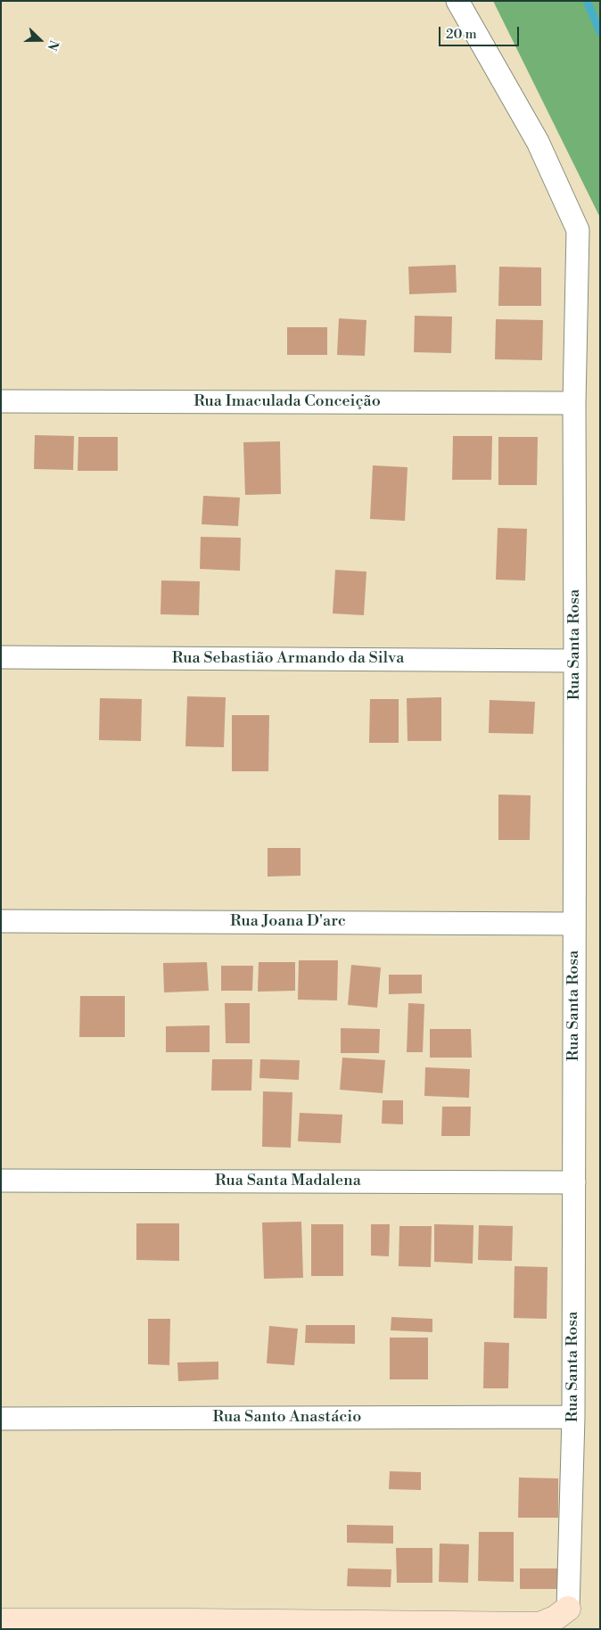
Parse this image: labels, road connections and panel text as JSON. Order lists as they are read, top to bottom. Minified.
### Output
{"streets":{"street":["Rua Imaculada Conceição","Rua Santa Rosa","Rua Sebastião Armando da Silva","Rua Joana D'arc","Rua Santa Madalena","Rua Santo Anastácio"]},"crossings":[["Rua Imaculada Conceição","Rua Santa Rosa"],["Rua Santa Rosa","Rua Sebastião Armando da Silva"],["Rua Santa Rosa","Rua Joana D'arc"],["Rua Santa Rosa","Rua Santa Madalena"],["Rua Santa Rosa","Rua Santo Anastácio"]],"scale_bar":"20 m","north":"right"}
